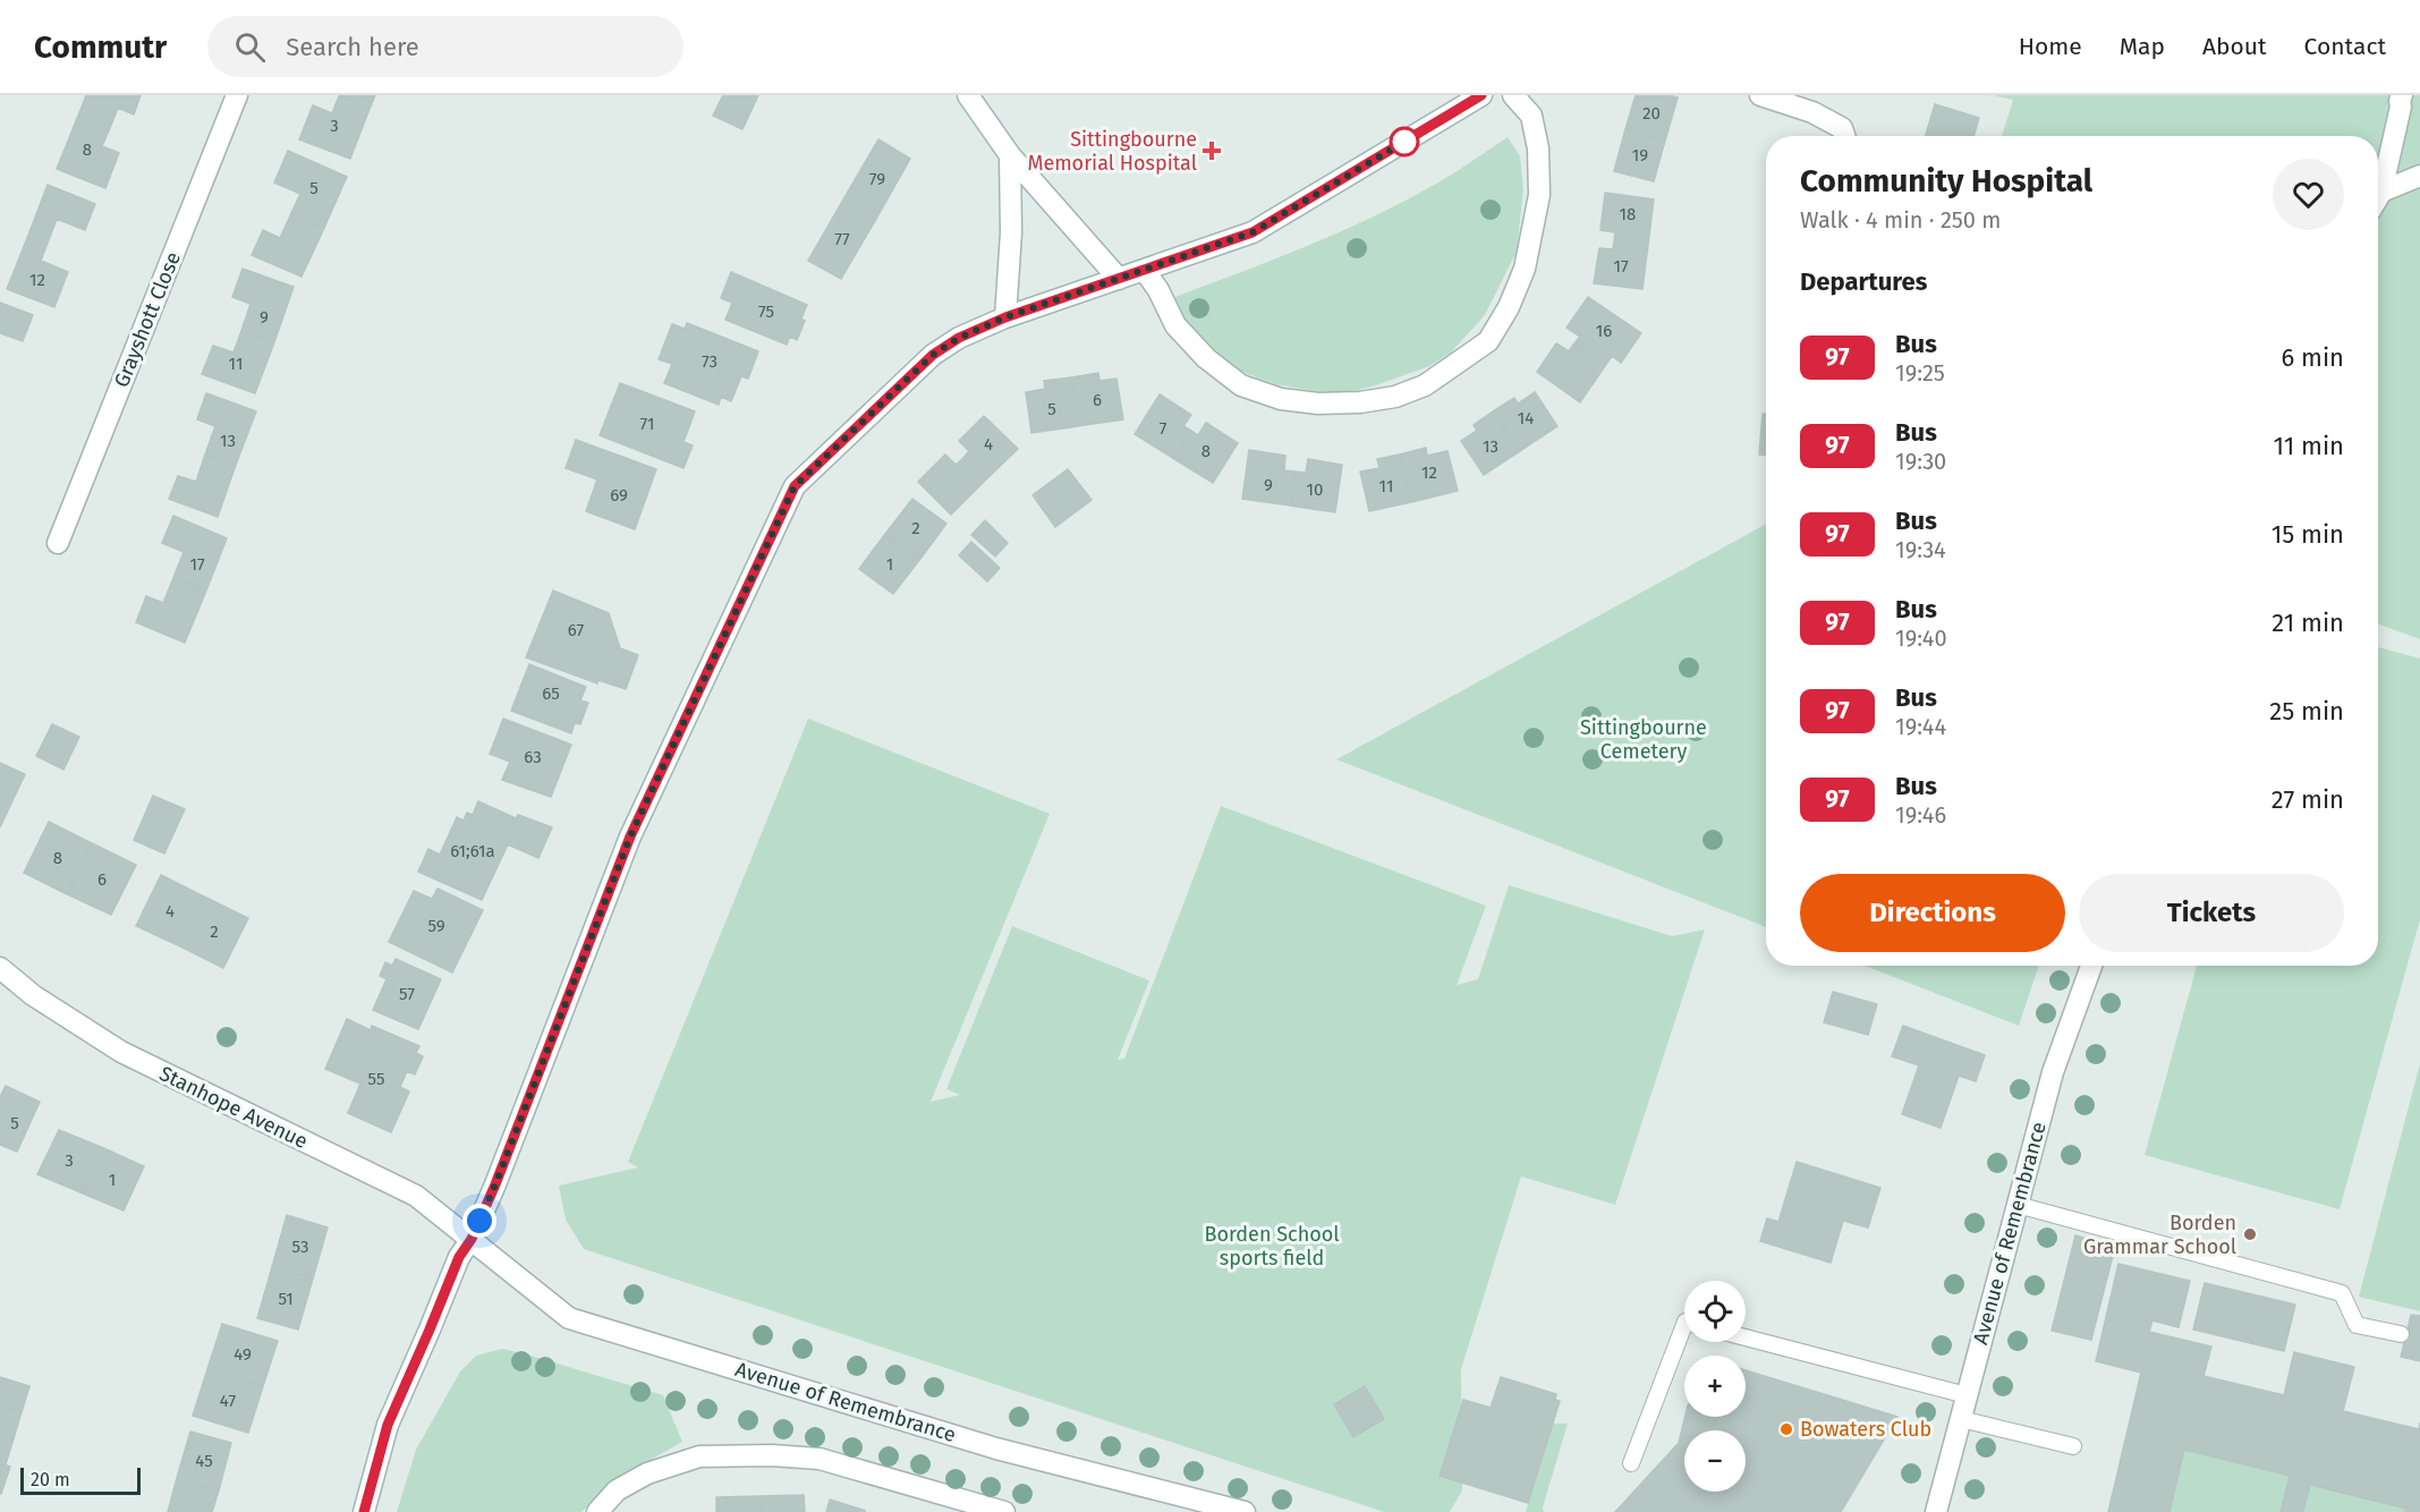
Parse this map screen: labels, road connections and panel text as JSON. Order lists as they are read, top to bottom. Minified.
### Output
{"streets":{"street":["Grayshott Close","Stanhope Avenue","Avenue of Remembrance"]},"crossings":[["Stanhope Avenue","Avenue of Remembrance"]],"parks":["Sittingbourne Cemetery","Borden School sports field"],"places":{"health":["Sittingbourne Memorial Hospital"],"other":["Borden Grammar School","Bowaters Club"]},"lines":["bus line 97"],"house_numbers":["20","3","8","19","79","5","18","77","17","12","75","9","16","73","11","6","5","14","71","7","13","4","13","8","12","9","11","10","69","2","17","1","67","65","63","61;61a","8","6","4","59","2","57","55","5","3","1","53","51","49","47","45"],"scale_bar":"20 m","page":{"header":"Commutr","search":"Search here","nav":["Home","Map","About","Contact"],"heading":[["Community Hospital","Walk · 4 min · 250 m"],"Departures"],"list":[{"mark":"97","name":"Bus","note":"19:25","value":"6 min"},{"mark":"97","name":"Bus","note":"19:30","value":"11 min"},{"mark":"97","name":"Bus","note":"19:34","value":"15 min"},{"mark":"97","name":"Bus","note":"19:40","value":"21 min"},{"mark":"97","name":"Bus","note":"19:44","value":"25 min"},{"mark":"97","name":"Bus","note":"19:46","value":"27 min"}],"buttons":["Directions","Tickets"],"map_buttons":["+","−"],"scale":"20 m"}}
